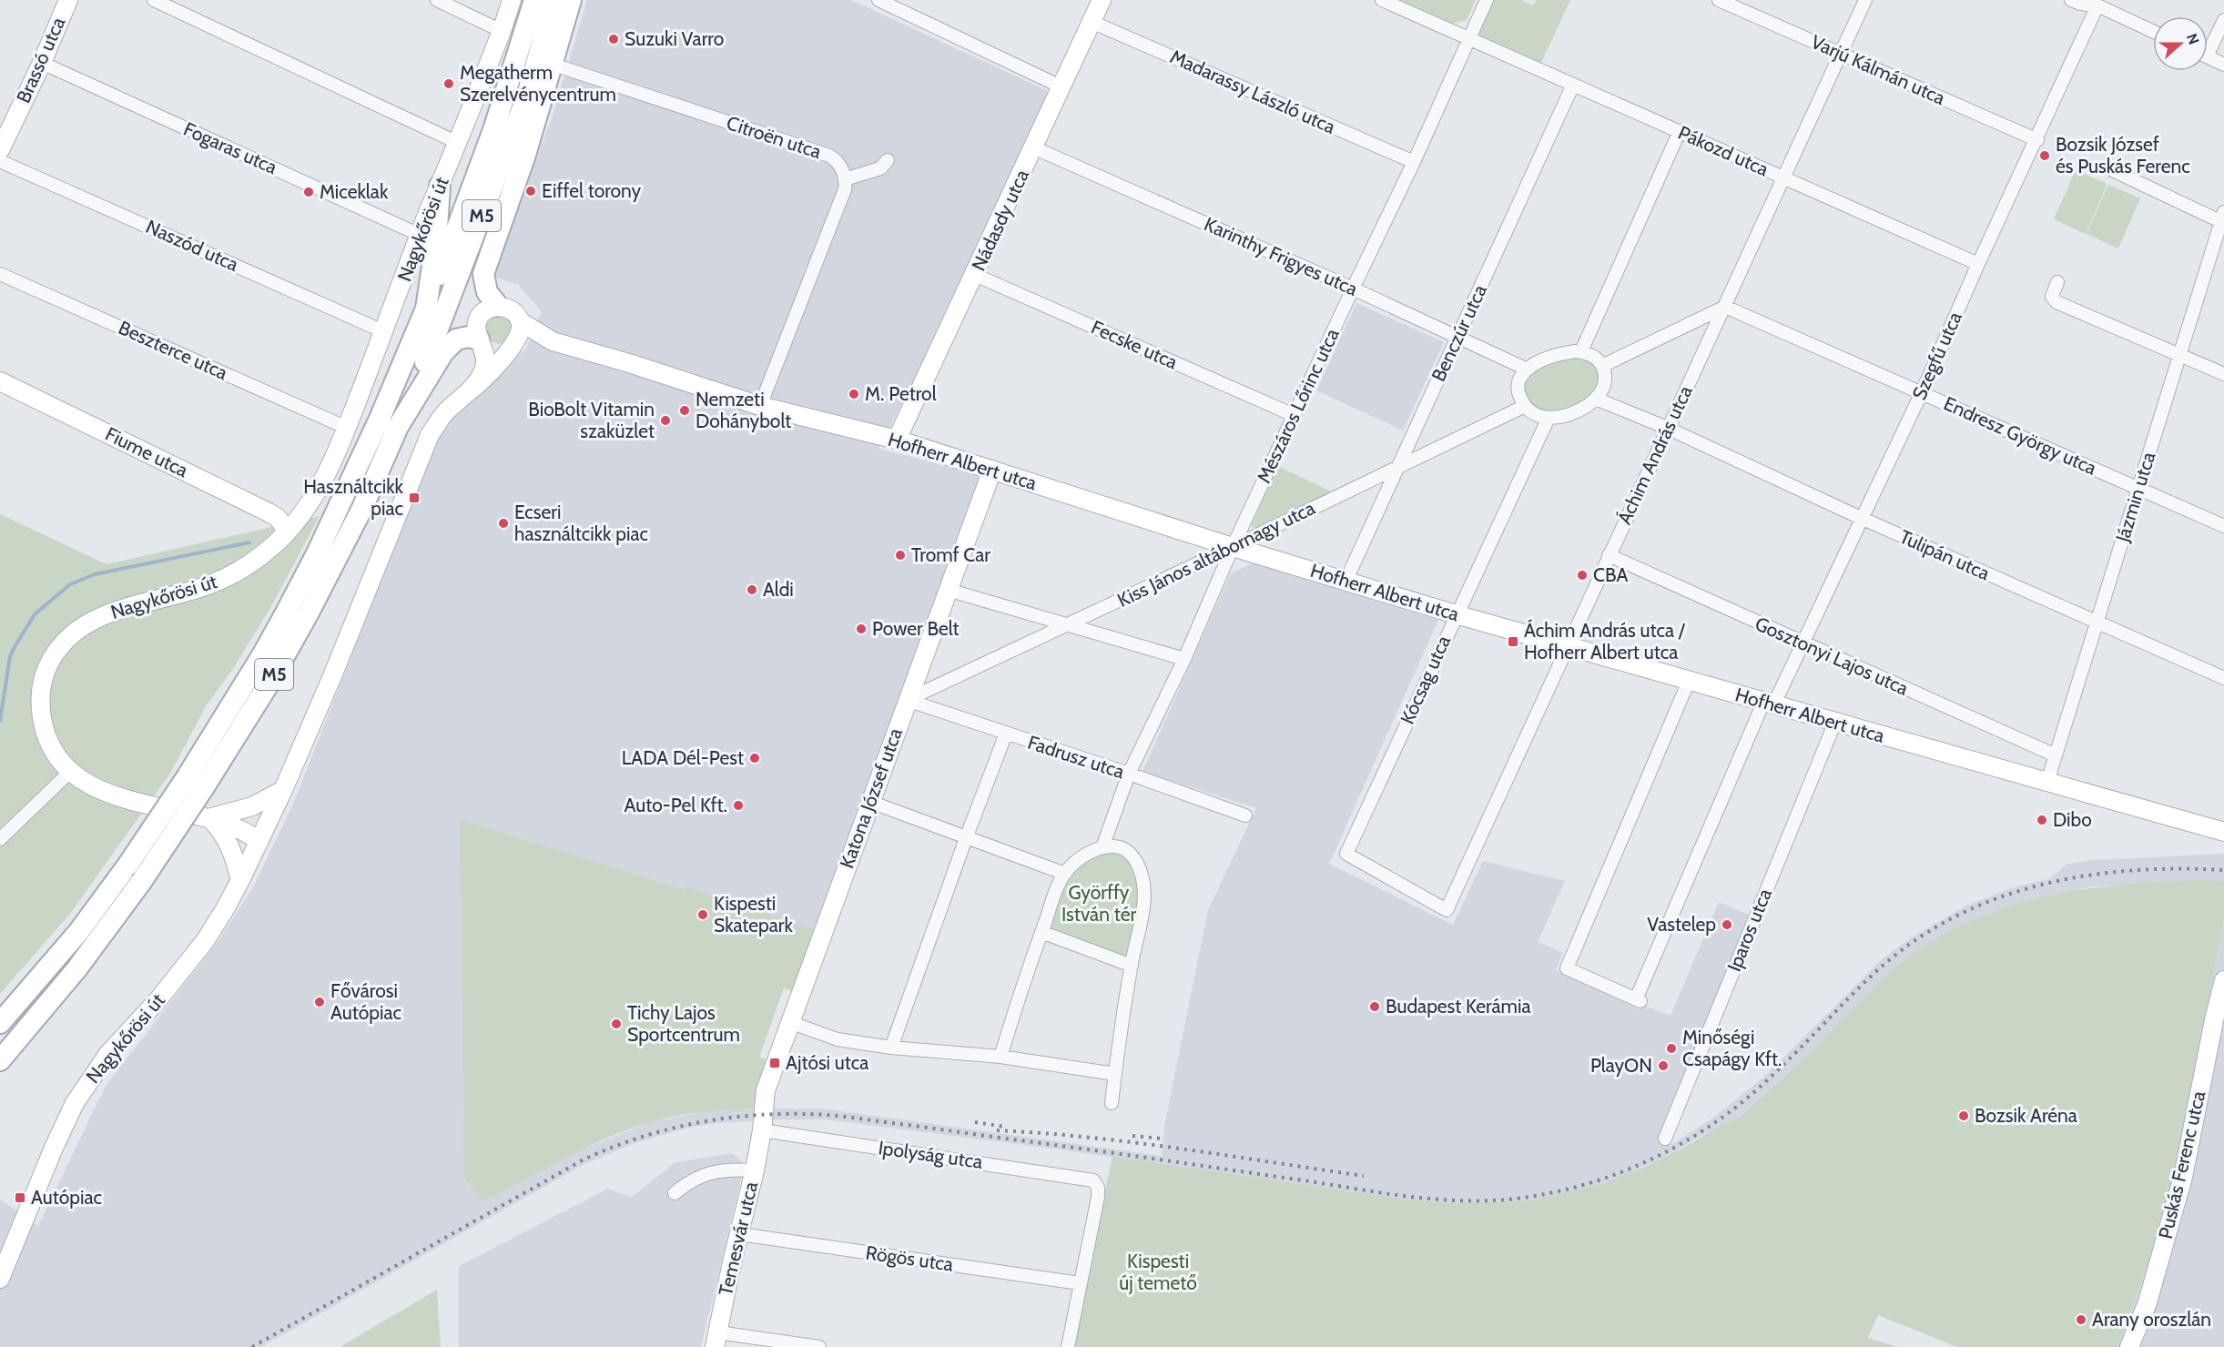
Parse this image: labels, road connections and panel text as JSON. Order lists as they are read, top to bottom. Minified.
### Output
{"streets":{"main road":["M5","Nagykőrösi út"],"street":["Brassó utca","Varjú Kálmán utca","Madarassy László utca","Citroën utca","Fogaras utca","Pákozd utca","Nádasdy utca","Naszód utca","Karinthy Frigyes utca","Benczúr utca","Fecske utca","Beszterce utca","Szegfű utca","Mészáros Lőrinc utca","Endresz György utca","Fiume utca","Áchim András utca","Hofherr Albert utca","Jázmin utca","Kiss János altábornagy utca","Tulipán utca","Gosztonyi Lajos utca","Kócsag utca","Fadrusz utca","Katona József utca","Iparos utca","Ipolyság utca","Puskás Ferenc utca","Temesvár utca","Rögös utca"]},"crossings":[["Brassó utca","Fogaras utca"],["Varjú Kálmán utca","Szegfű utca"],["Varjú Kálmán utca","Áchim András utca"],["Madarassy László utca","Nádasdy utca"],["Madarassy László utca","Mészáros Lőrinc utca"],["Fogaras utca","Nagykőrösi út"],["Pákozd utca","Benczúr utca"],["Pákozd utca","Szegfű utca"],["Pákozd utca","Mészáros Lőrinc utca"],["Pákozd utca","Áchim András utca"],["M5","Nagykőrösi út"],["Nádasdy utca","Karinthy Frigyes utca"],["Nádasdy utca","Fecske utca"],["Nádasdy utca","Hofherr Albert utca"],["Nagykőrösi út","Naszód utca"],["Nagykőrösi út","Beszterce utca"],["Nagykőrösi út","Fiume utca"],["Nagykőrösi út","Hofherr Albert utca"],["Karinthy Frigyes utca","Benczúr utca"],["Karinthy Frigyes utca","Mészáros Lőrinc utca"],["Karinthy Frigyes utca","Kiss János altábornagy utca"],["Karinthy Frigyes utca","Kócsag utca"],["Benczúr utca","Hofherr Albert utca"],["Benczúr utca","Kiss János altábornagy utca"],["Fecske utca","Mészáros Lőrinc utca"],["Szegfű utca","Endresz György utca"],["Szegfű utca","Hofherr Albert utca"],["Szegfű utca","Tulipán utca"],["Szegfű utca","Gosztonyi Lajos utca"],["Mészáros Lőrinc utca","Hofherr Albert utca"],["Mészáros Lőrinc utca","Kiss János altábornagy utca"],["Mészáros Lőrinc utca","Fadrusz utca"],["Endresz György utca","Áchim András utca"],["Endresz György utca","Jázmin utca"],["Áchim András utca","Hofherr Albert utca"],["Áchim András utca","Tulipán utca"],["Áchim András utca","Gosztonyi Lajos utca"],["Áchim András utca","Kócsag utca"],["Hofherr Albert utca","Jázmin utca"],["Hofherr Albert utca","Kiss János altábornagy utca"],["Hofherr Albert utca","Kócsag utca"],["Hofherr Albert utca","Katona József utca"],["Hofherr Albert utca","Iparos utca"],["Jázmin utca","Tulipán utca"],["Jázmin utca","Gosztonyi Lajos utca"],["Kiss János altábornagy utca","Kócsag utca"],["Kiss János altábornagy utca","Fadrusz utca"],["Kiss János altábornagy utca","Katona József utca"],["Fadrusz utca","Katona József utca"],["Katona József utca","Ipolyság utca"],["Katona József utca","Temesvár utca"],["Ipolyság utca","Temesvár utca"],["Ipolyság utca","Rögös utca"],["Temesvár utca","Rögös utca"]],"parks":["Györffy István tér","Kispesti új temető"],"places":{"other":["Suzuki Varro","Megatherm Szerelvénycentrum","Bozsik József és Puskás Ferenc","Eiffel torony","Miceklak","M. Petrol","Nemzeti Dohánybolt","BioBolt Vitamin szaküzlet","Ecseri használtcikk piac","Tromf Car","CBA","Aldi","Power Belt","LADA Dél-Pest","Auto-Pel Kft.","Dibo","Kispesti Skatepark","Vastelep","Fővárosi Autópiac","Budapest Kerámia","Tichy Lajos Sportcentrum","Minőségi Csapágy Kft.","PlayON","Bozsik Aréna","Arany oroszlán"],"transit":["Használtcikk piac","Áchim András utca / Hofherr Albert utca","Ajtósi utca","Autópiac"]},"north":"right"}
